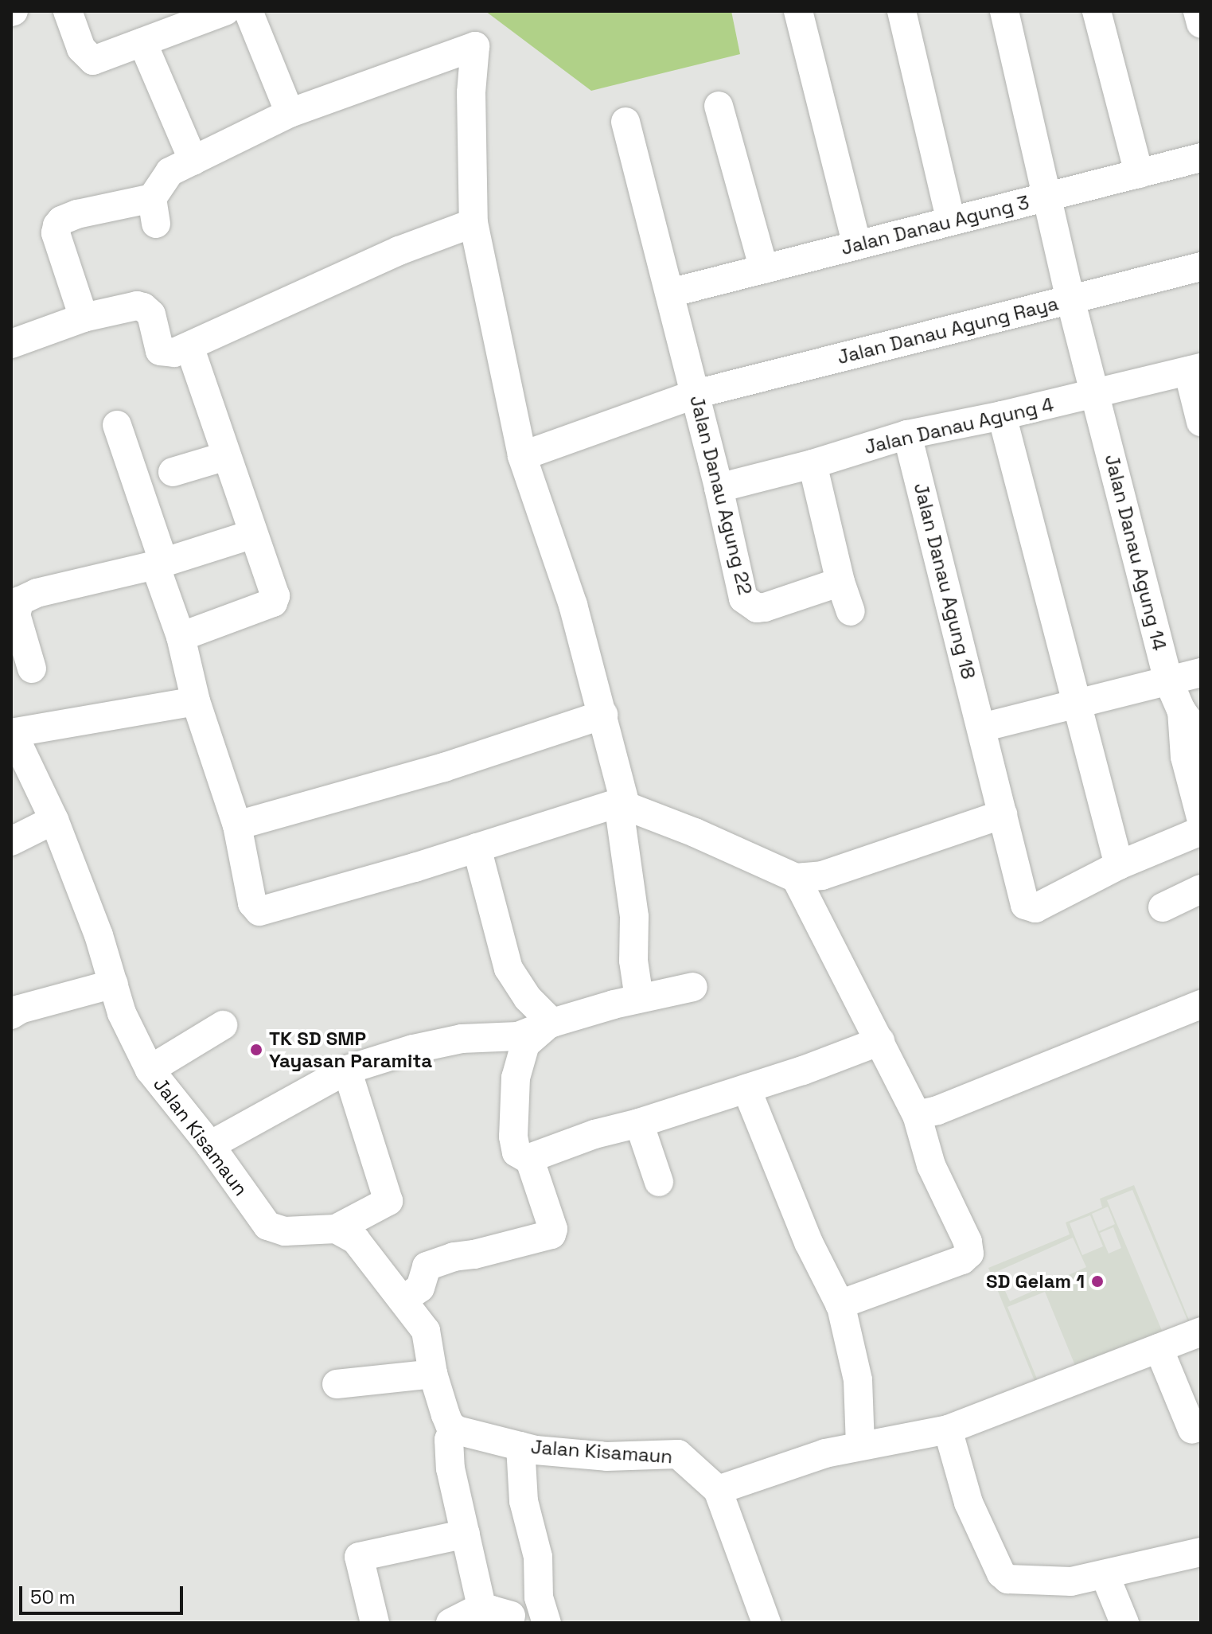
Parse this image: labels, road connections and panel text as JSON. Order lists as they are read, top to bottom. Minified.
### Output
{"streets":{"street":["Jalan Danau Agung 3","Jalan Danau Agung Raya","Jalan Danau Agung 4","Jalan Danau Agung 22","Jalan Danau Agung 14","Jalan Danau Agung 18","Jalan Kisamaun"]},"crossings":[["Jalan Danau Agung 3","Jalan Danau Agung 22"],["Jalan Danau Agung 3","Jalan Danau Agung 14"],["Jalan Danau Agung Raya","Jalan Danau Agung 22"],["Jalan Danau Agung Raya","Jalan Danau Agung 14"],["Jalan Danau Agung 4","Jalan Danau Agung 22"],["Jalan Danau Agung 4","Jalan Danau Agung 14"],["Jalan Danau Agung 4","Jalan Danau Agung 18"]],"places":["TK SD SMP Yayasan Paramita","SD Gelam 1"],"scale_bar":"50 m"}
